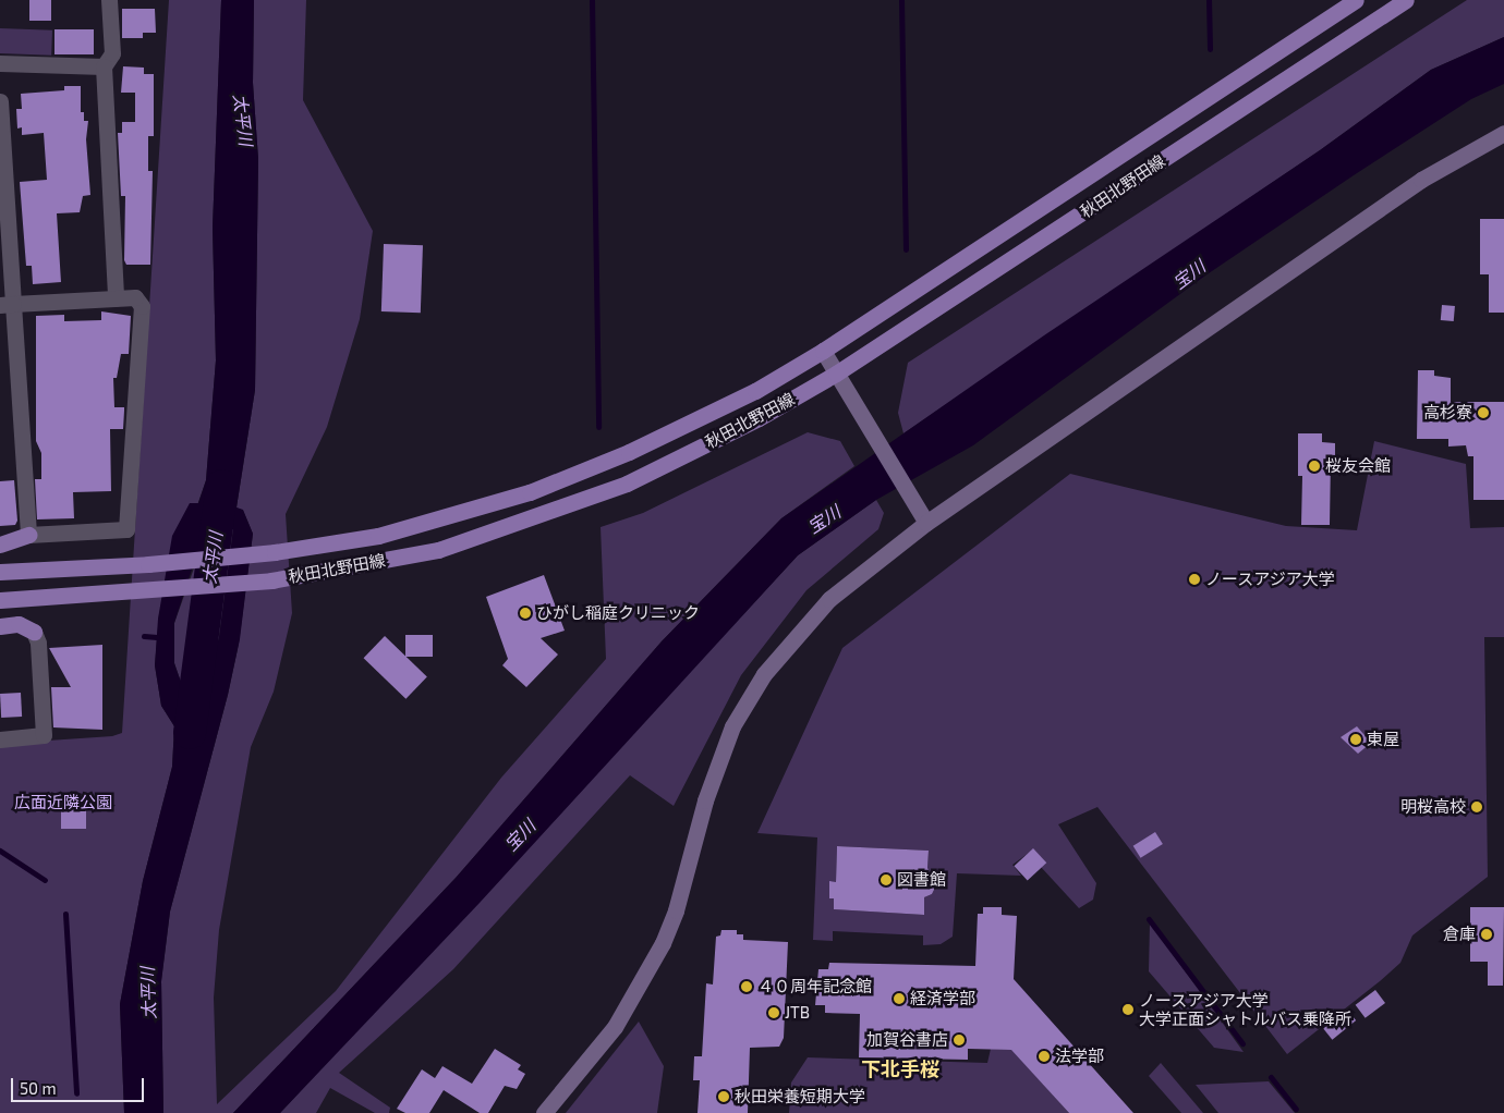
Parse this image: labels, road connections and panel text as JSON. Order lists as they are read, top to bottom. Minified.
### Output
{"streets":{"main road":["秋田北野田線"]},"districts":["下北手桜"],"water":["太平川","宝川"],"parks":["広面近隣公園"],"places":["高杉寮","桜友会館","ノースアジア大学","ひがし稲庭クリニック","東屋","明桜高校","図書館","倉庫","４０周年記念館","経済学部","ノースアジア大学 大学正面シャトルバス乗降所","JTB","加賀谷書店","法学部","秋田栄養短期大学"],"scale_bar":"50 m"}
